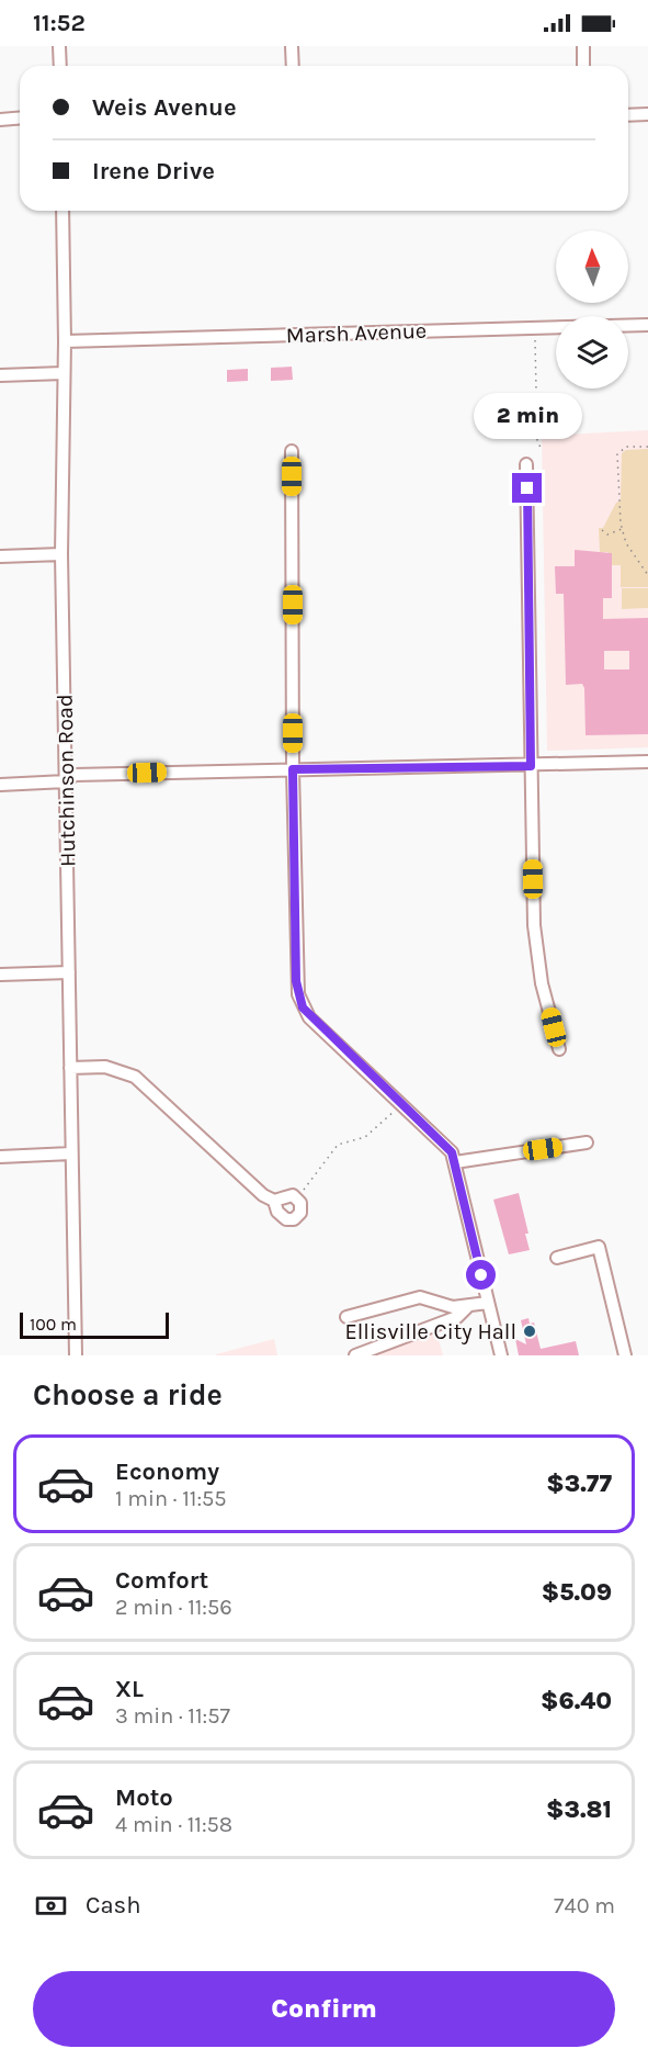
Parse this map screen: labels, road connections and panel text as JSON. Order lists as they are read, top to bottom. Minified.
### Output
{"streets":{"street":["Marsh Avenue","Hutchinson Road"]},"crossings":[["Marsh Avenue","Hutchinson Road"]],"places":["Ellisville City Hall"],"scale_bar":"100 m","north":"top","page":{"status":"11:52","banner":["Weis Avenue","Irene Drive"],"bubble":"2 min","scale":"100 m","heading":"Choose a ride","list":[{"name":"Economy","note":"1 min · 11:55","value":"$3.77"},{"name":"Comfort","note":"2 min · 11:56","value":"$5.09"},{"name":"XL","note":"3 min · 11:57","value":"$6.40"},{"name":"Moto","note":"4 min · 11:58","value":"$3.81"}],"pay":["Cash","740 m"],"buttons":"Confirm"}}
